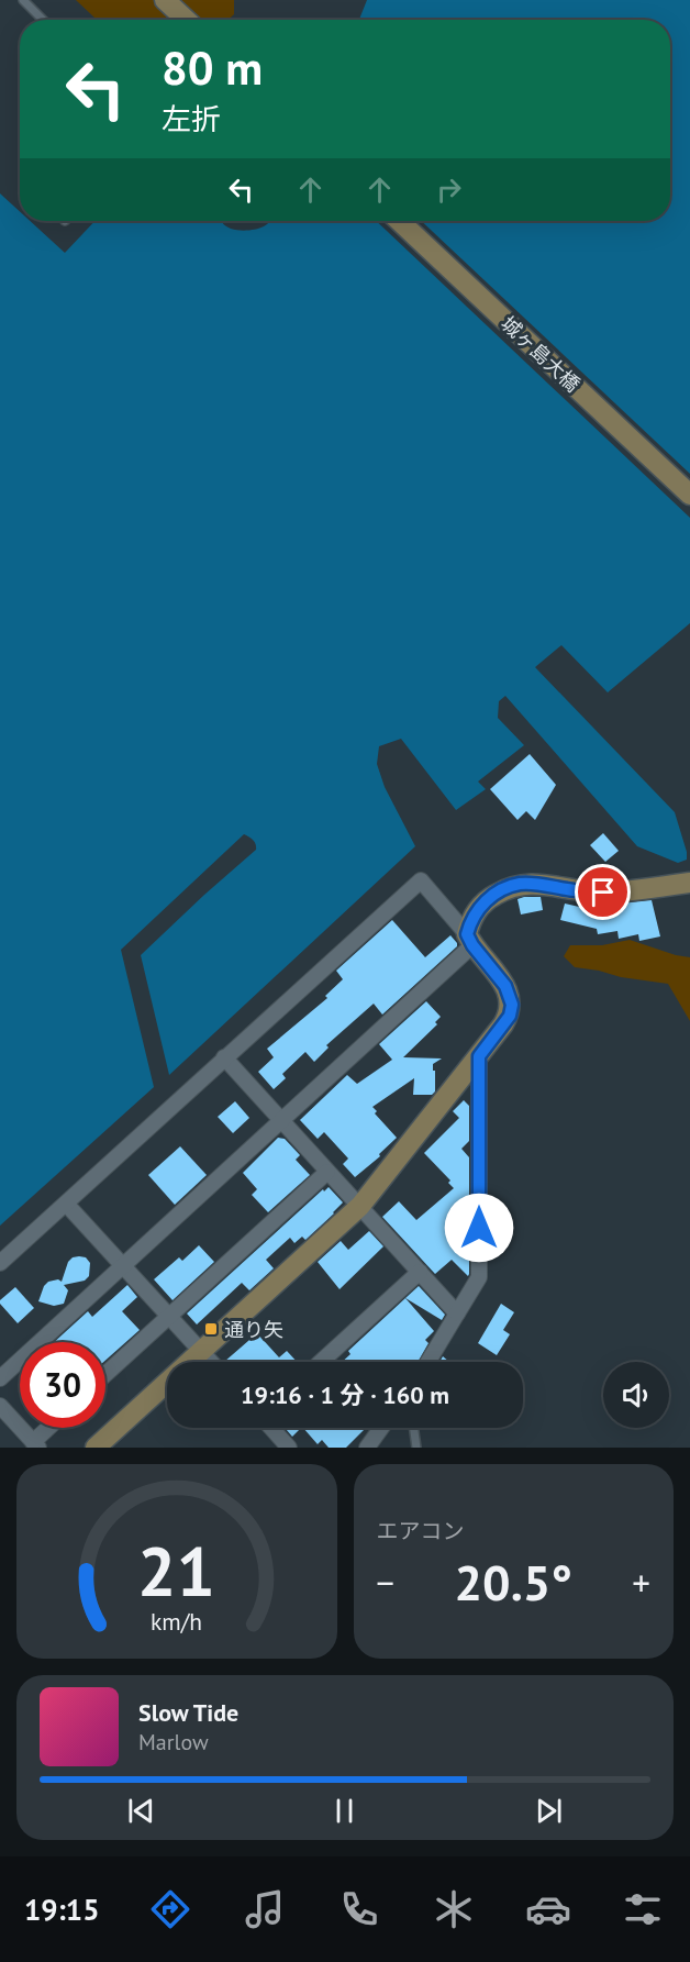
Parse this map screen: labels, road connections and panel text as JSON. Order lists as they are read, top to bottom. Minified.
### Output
{"streets":{"street":["城ヶ島大橋"]},"places":{"transit":["通り矢"]},"page":{"turn":["80 m","左折"],"limit":"30","trip":"19:16 · 1 分 · 160 m","tile":"エアコン","heat":["−","20.5°","+"],"song":["Slow Tide","Marlow"],"tabs":"19:15","gauge":["21","km/h"]}}
